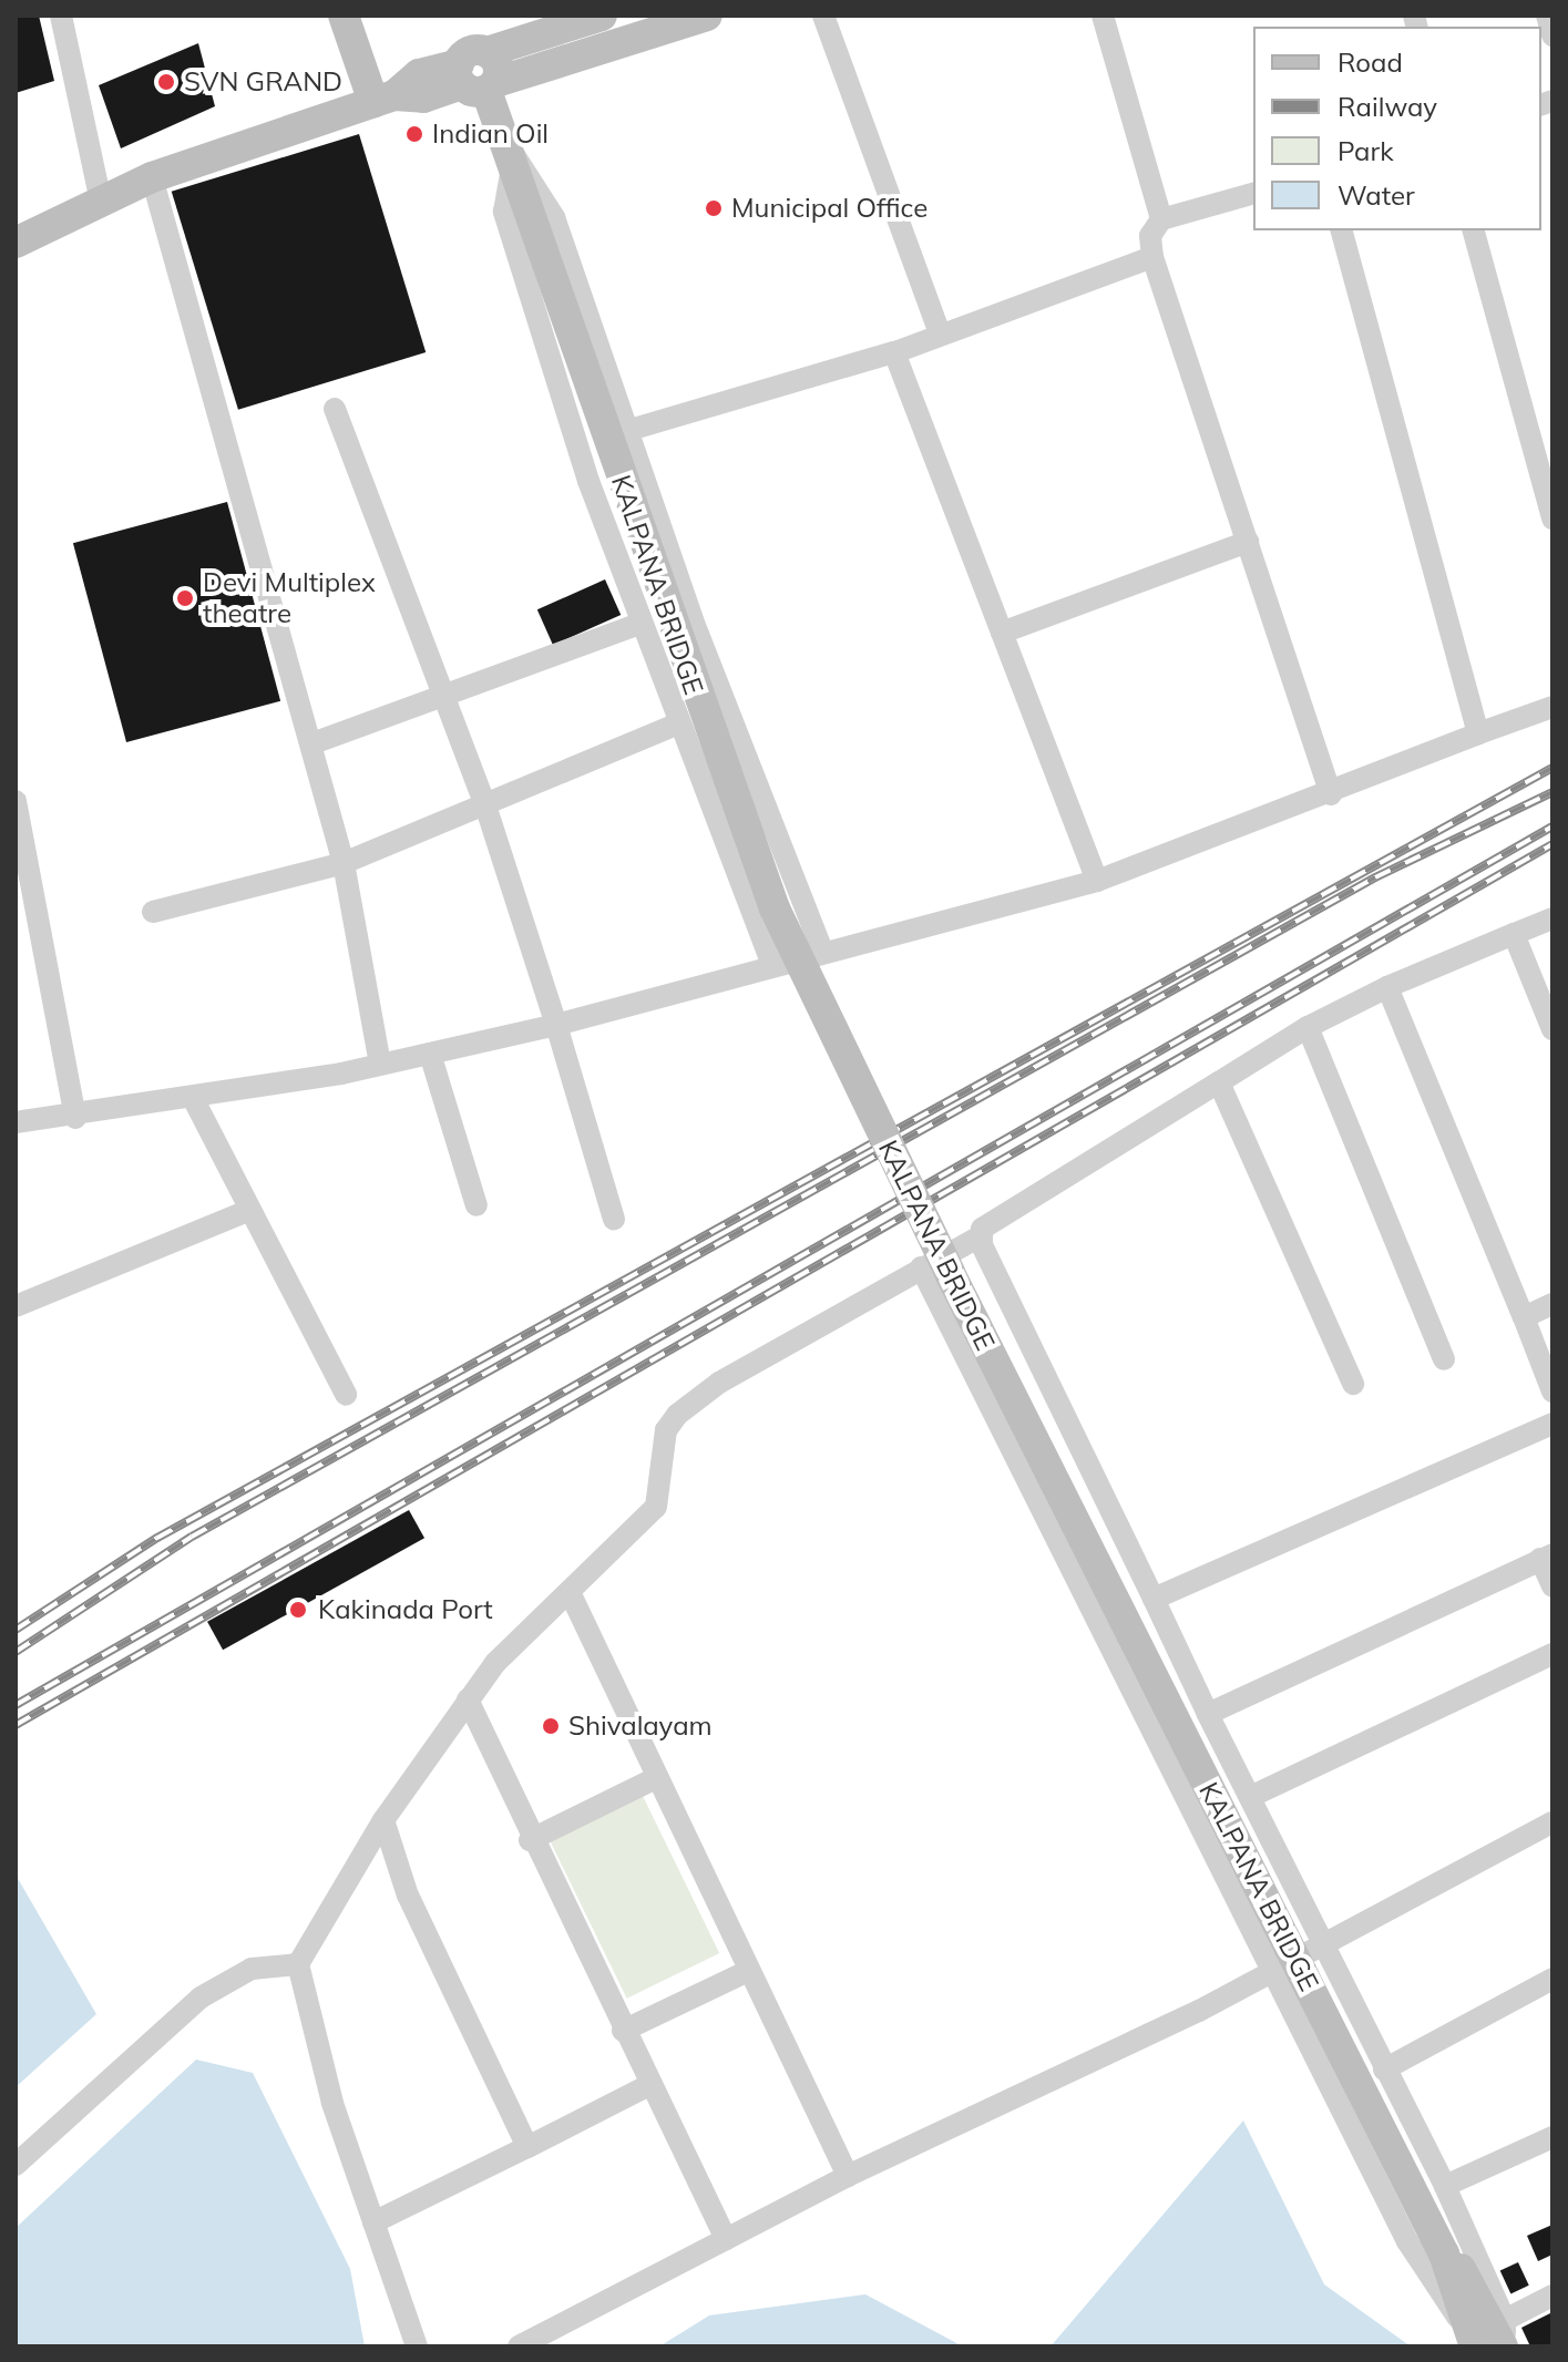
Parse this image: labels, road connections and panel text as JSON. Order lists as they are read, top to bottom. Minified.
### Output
{"streets":{"main road":["KALPANA BRIDGE"]},"places":["SVN GRAND","Indian Oil","Municipal Office","Devi Multiplex theatre","Kakinada Port","Shivalayam"],"legend":["Road","Railway","Park","Water"]}
